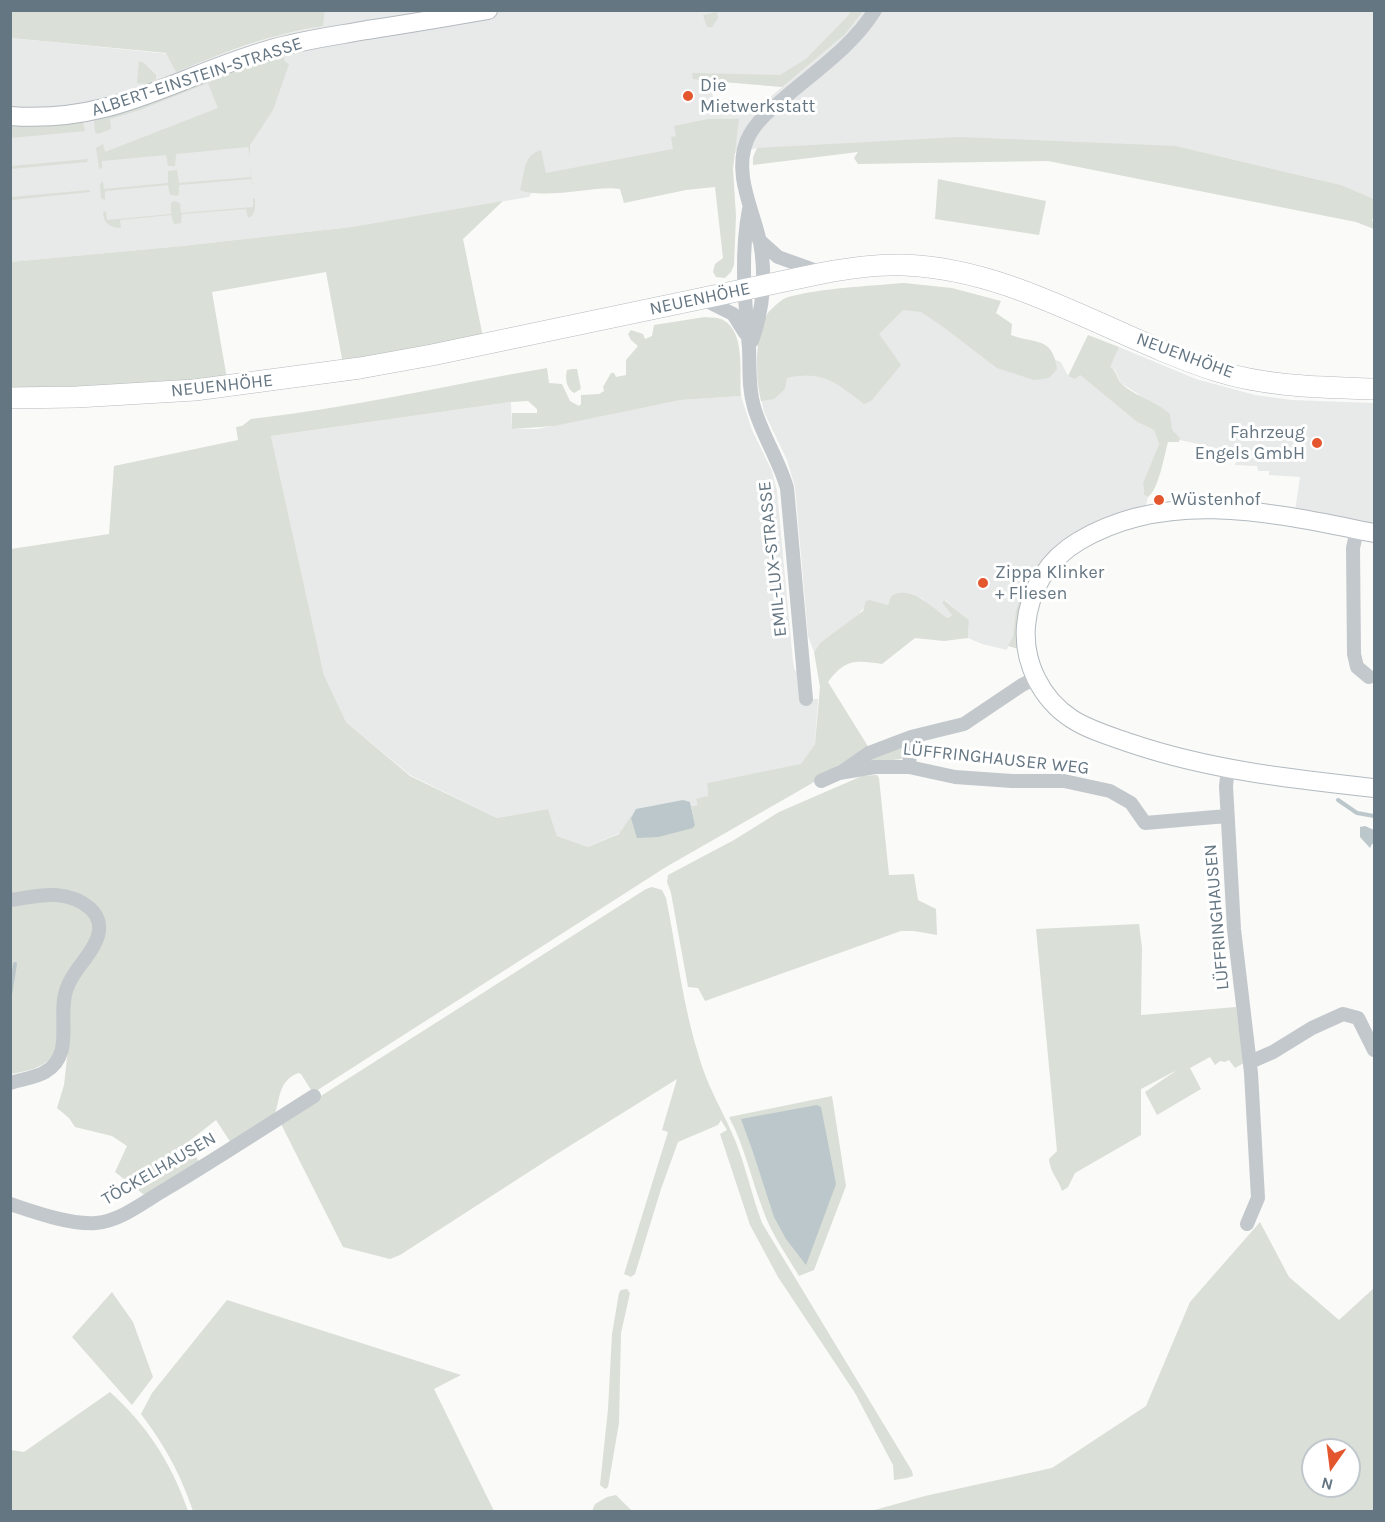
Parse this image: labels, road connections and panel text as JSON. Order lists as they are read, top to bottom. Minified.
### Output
{"streets":{"main road":["ALBERT-EINSTEIN-STRASSE","NEUENHÖHE"],"street":["EMIL-LUX-STRASSE","LÜFFRINGHAUSER WEG","LÜFFRINGHAUSEN","TÖCKELHAUSEN"]},"crossings":[["NEUENHÖHE","EMIL-LUX-STRASSE"],["LÜFFRINGHAUSER WEG","LÜFFRINGHAUSEN"]],"places":["Die Mietwerkstatt","Fahrzeug Engels GmbH","Wüstenhof","Zippa Klinker + Fliesen"],"north":"bottom"}
